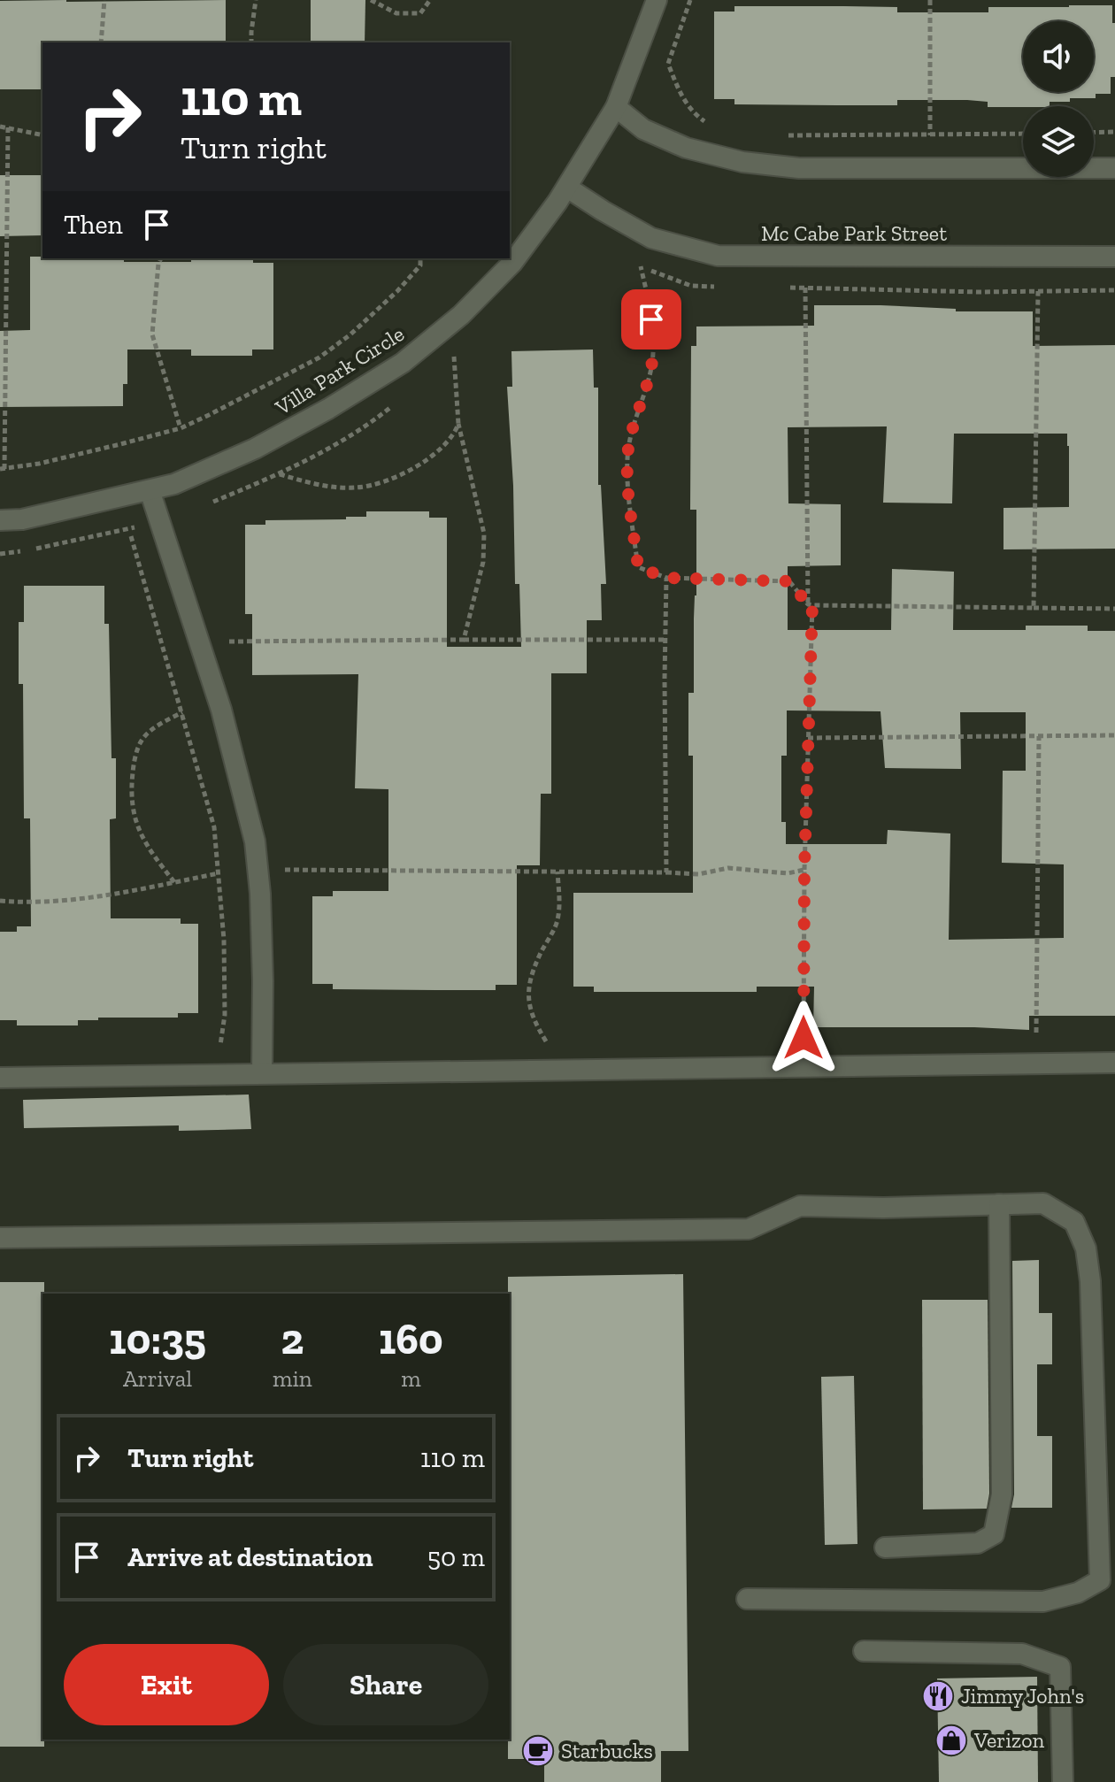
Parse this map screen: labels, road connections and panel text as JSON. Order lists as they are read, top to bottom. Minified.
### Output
{"streets":{"lane":["Mc Cabe Park Street","Villa Park Circle"]},"crossings":[["Mc Cabe Park Street","Villa Park Circle"]],"places":{"restaurant":["Jimmy John's"],"shop":["Verizon"],"cafe":["Starbucks"]},"page":{"turn":["110 m","Turn right"],"then":"Then","eta":["10:35","Arrival","2","min","160","m"],"list":[{"name":"Turn right","value":"110 m"},{"name":"Arrive at destination","value":"50 m"}],"buttons":["Exit","Share"]}}
